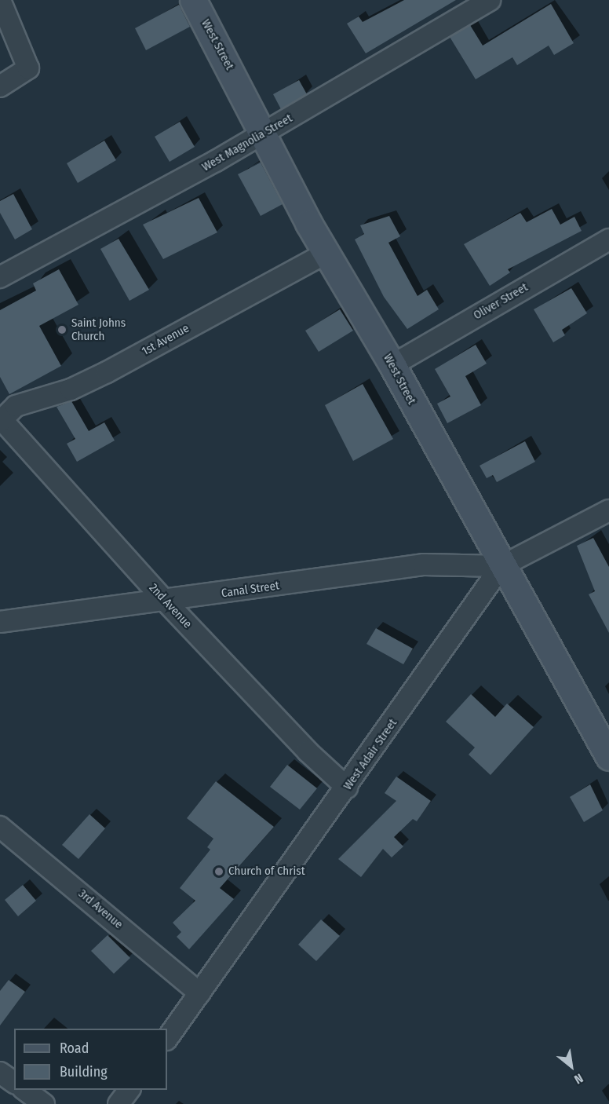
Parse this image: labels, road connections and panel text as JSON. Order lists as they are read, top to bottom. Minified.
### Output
{"streets":{"street":["West Street","West Magnolia Street","Oliver Street","1st Avenue","Canal Street","2nd Avenue","West Adair Street","3rd Avenue"]},"crossings":[["West Street","West Magnolia Street"],["West Street","Oliver Street"],["West Street","1st Avenue"],["West Street","Canal Street"],["West Street","West Adair Street"],["1st Avenue","2nd Avenue"],["Canal Street","2nd Avenue"],["Canal Street","West Adair Street"],["2nd Avenue","West Adair Street"],["West Adair Street","3rd Avenue"]],"places":["Saint Johns Church","Church of Christ"],"legend":["Road","Building"],"north":"bottom right"}
